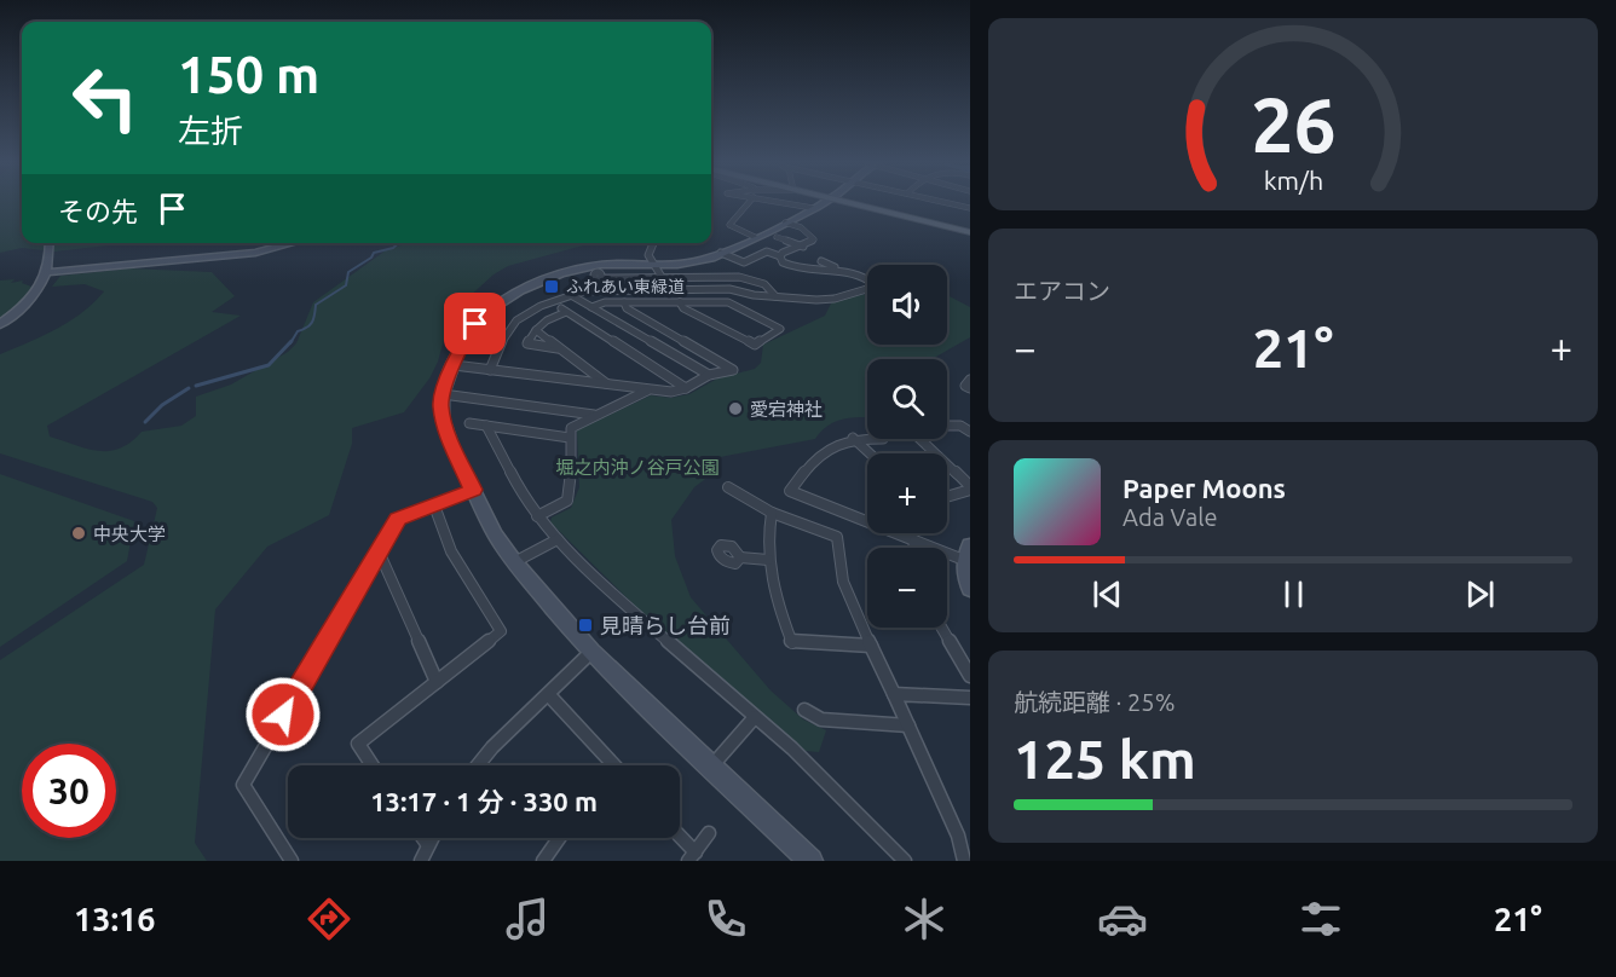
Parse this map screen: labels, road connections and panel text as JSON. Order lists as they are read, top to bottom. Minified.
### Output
{"parks":["堀之内沖ノ谷戸公園"],"places":{"transit":["ふれあい東緑道","見晴らし台前"],"other":["愛宕神社","中央大学"]},"page":{"turn":["150 m","左折"],"then":"その先","tile":["エアコン",["航続距離 · 25%","125 km"]],"map_buttons":["+","−"],"heat":["−","21°","+"],"song":["Paper Moons","Ada Vale"],"limit":"30","trip":"13:17 · 1 分 · 330 m","tabs":["13:16","21°"],"gauge":["26","km/h"]}}
